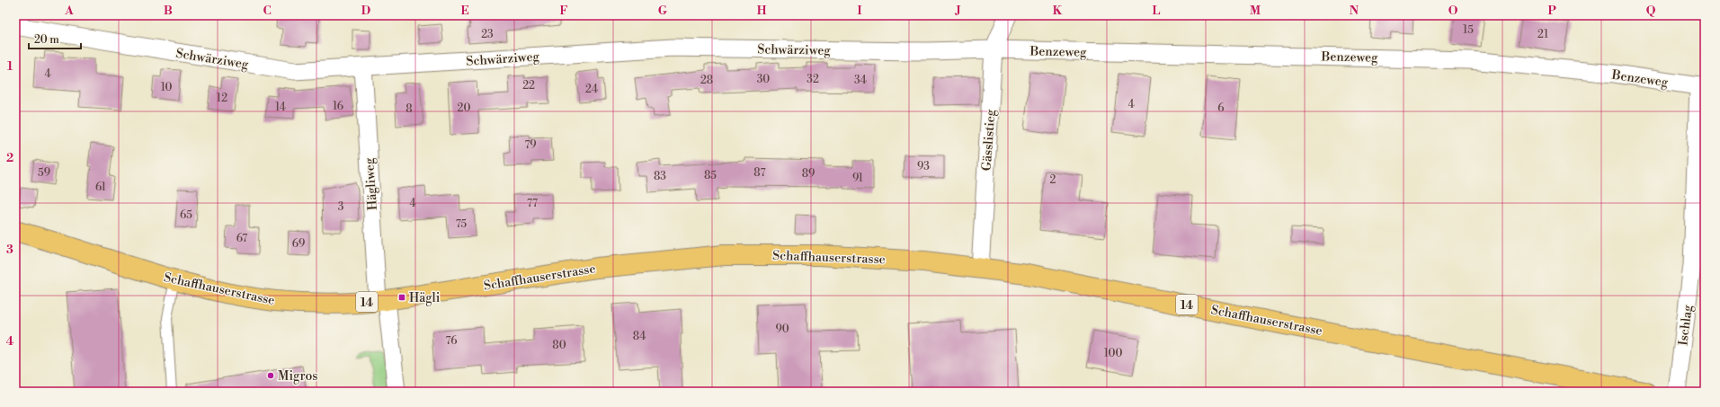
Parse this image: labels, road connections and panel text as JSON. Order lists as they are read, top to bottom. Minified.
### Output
{"streets":{"main road":["Schaffhauserstrasse","14"],"street":["Schwärziweg","Benzeweg","Gässlistieg","Hägliweg","Ischlag"]},"crossings":[["Schwärziweg","Benzeweg"],["Schwärziweg","Gässlistieg"],["Schwärziweg","Hägliweg"],["Benzeweg","Gässlistieg"],["Benzeweg","Ischlag"],["Gässlistieg","Schaffhauserstrasse"],["Hägliweg","Schaffhauserstrasse"]],"places":{"transit":["Hägli"],"other":["Migros"]},"house_numbers":["15","23","21","4","30","32","28","34","22","10","24","12","4","16","14","20","6","8","79","93","59","87","89","85","83","91","2","61","4","77","3","65","75","67","69","90","84","76","80","100"],"scale_bar":"20 m","grid":{"columns":["A","B","C","D","E","F","G","H","I","J","K","L","M","N","O","P","Q"],"rows":["1","2","3","4"]}}
